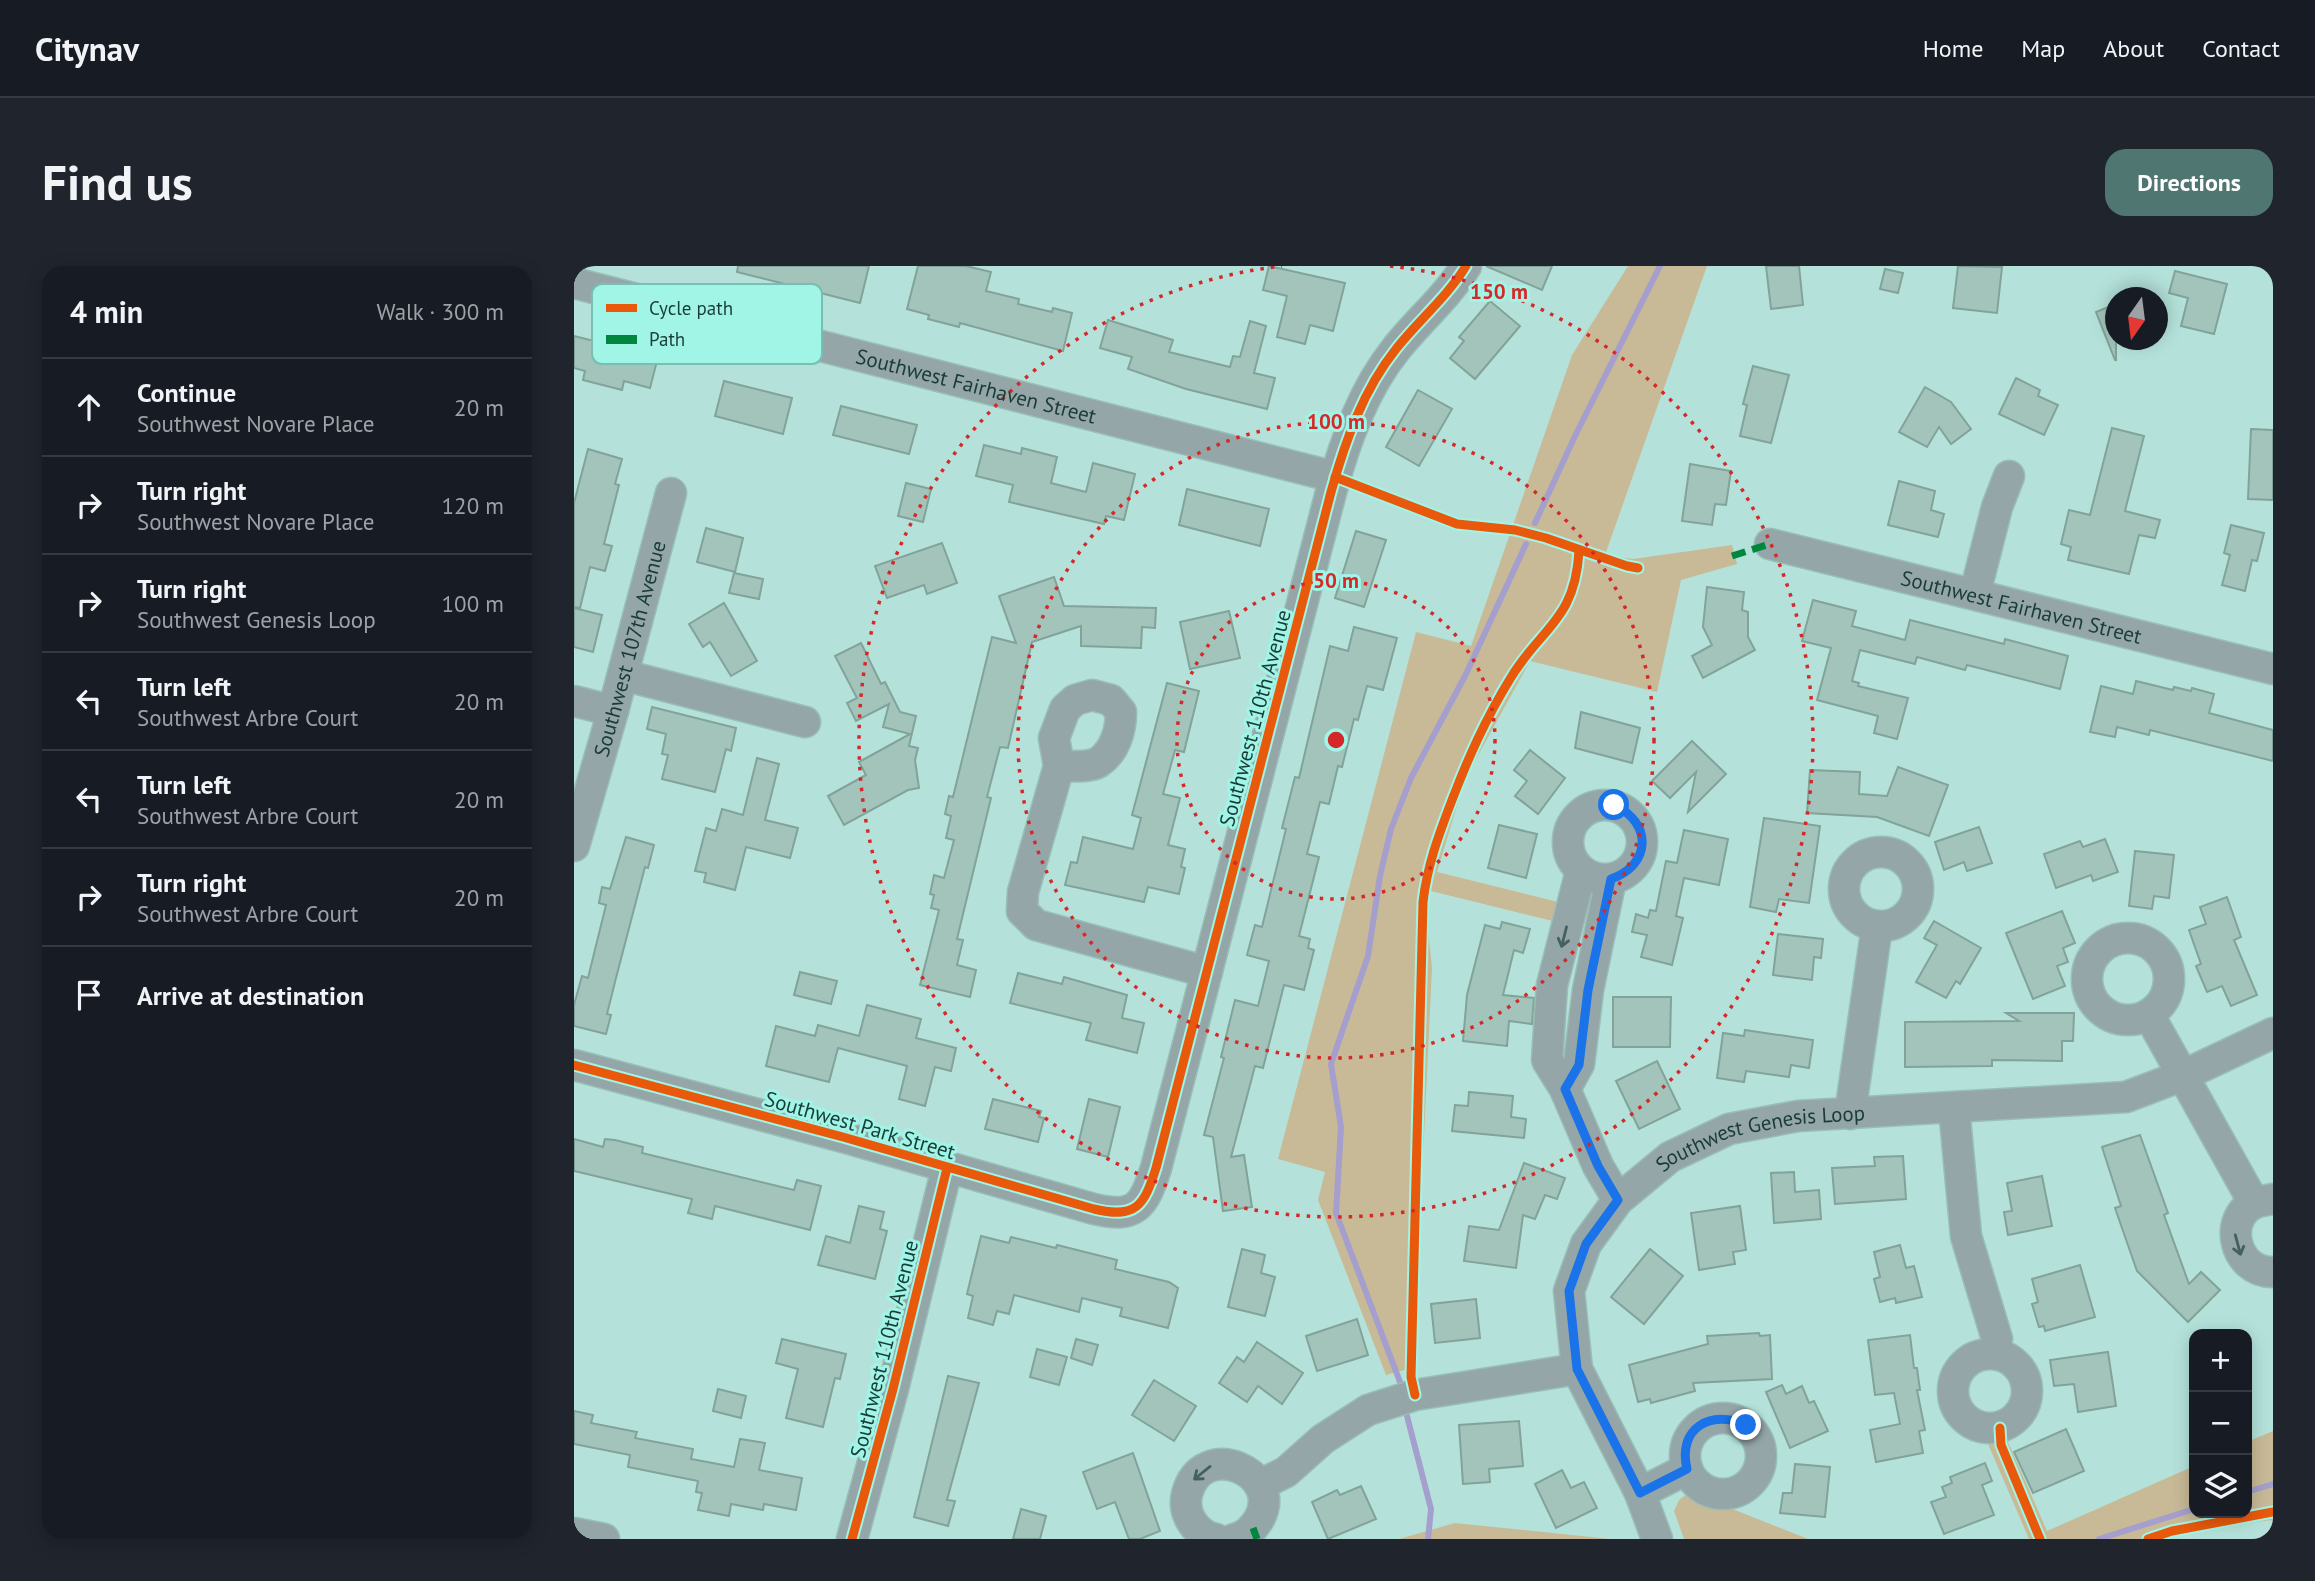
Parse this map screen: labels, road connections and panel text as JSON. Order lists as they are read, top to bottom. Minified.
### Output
{"streets":{"street":["Southwest Fairhaven Street","Southwest 107th Avenue","Southwest 110th Avenue","Southwest Park Street","Southwest Genesis Loop"]},"crossings":[["Southwest Fairhaven Street","Southwest 110th Avenue"],["Southwest 110th Avenue","Southwest Park Street"]],"legend":["Cycle path","Path"],"north":"bottom","page":{"header":"Citynav","nav":["Home","Map","About","Contact"],"buttons":"Directions","title":"Find us","heading":["4 min","Walk · 300 m"],"list":[["Continue","Southwest Novare Place","20 m"],["Turn right","Southwest Novare Place","120 m"],["Turn right","Southwest Genesis Loop","100 m"],["Turn left","Southwest Arbre Court","20 m"],["Turn left","Southwest Arbre Court","20 m"],["Turn right","Southwest Arbre Court","20 m"],"Arrive at destination"],"map_buttons":["+","−"]},"rings":["150 m","100 m","50 m"]}
